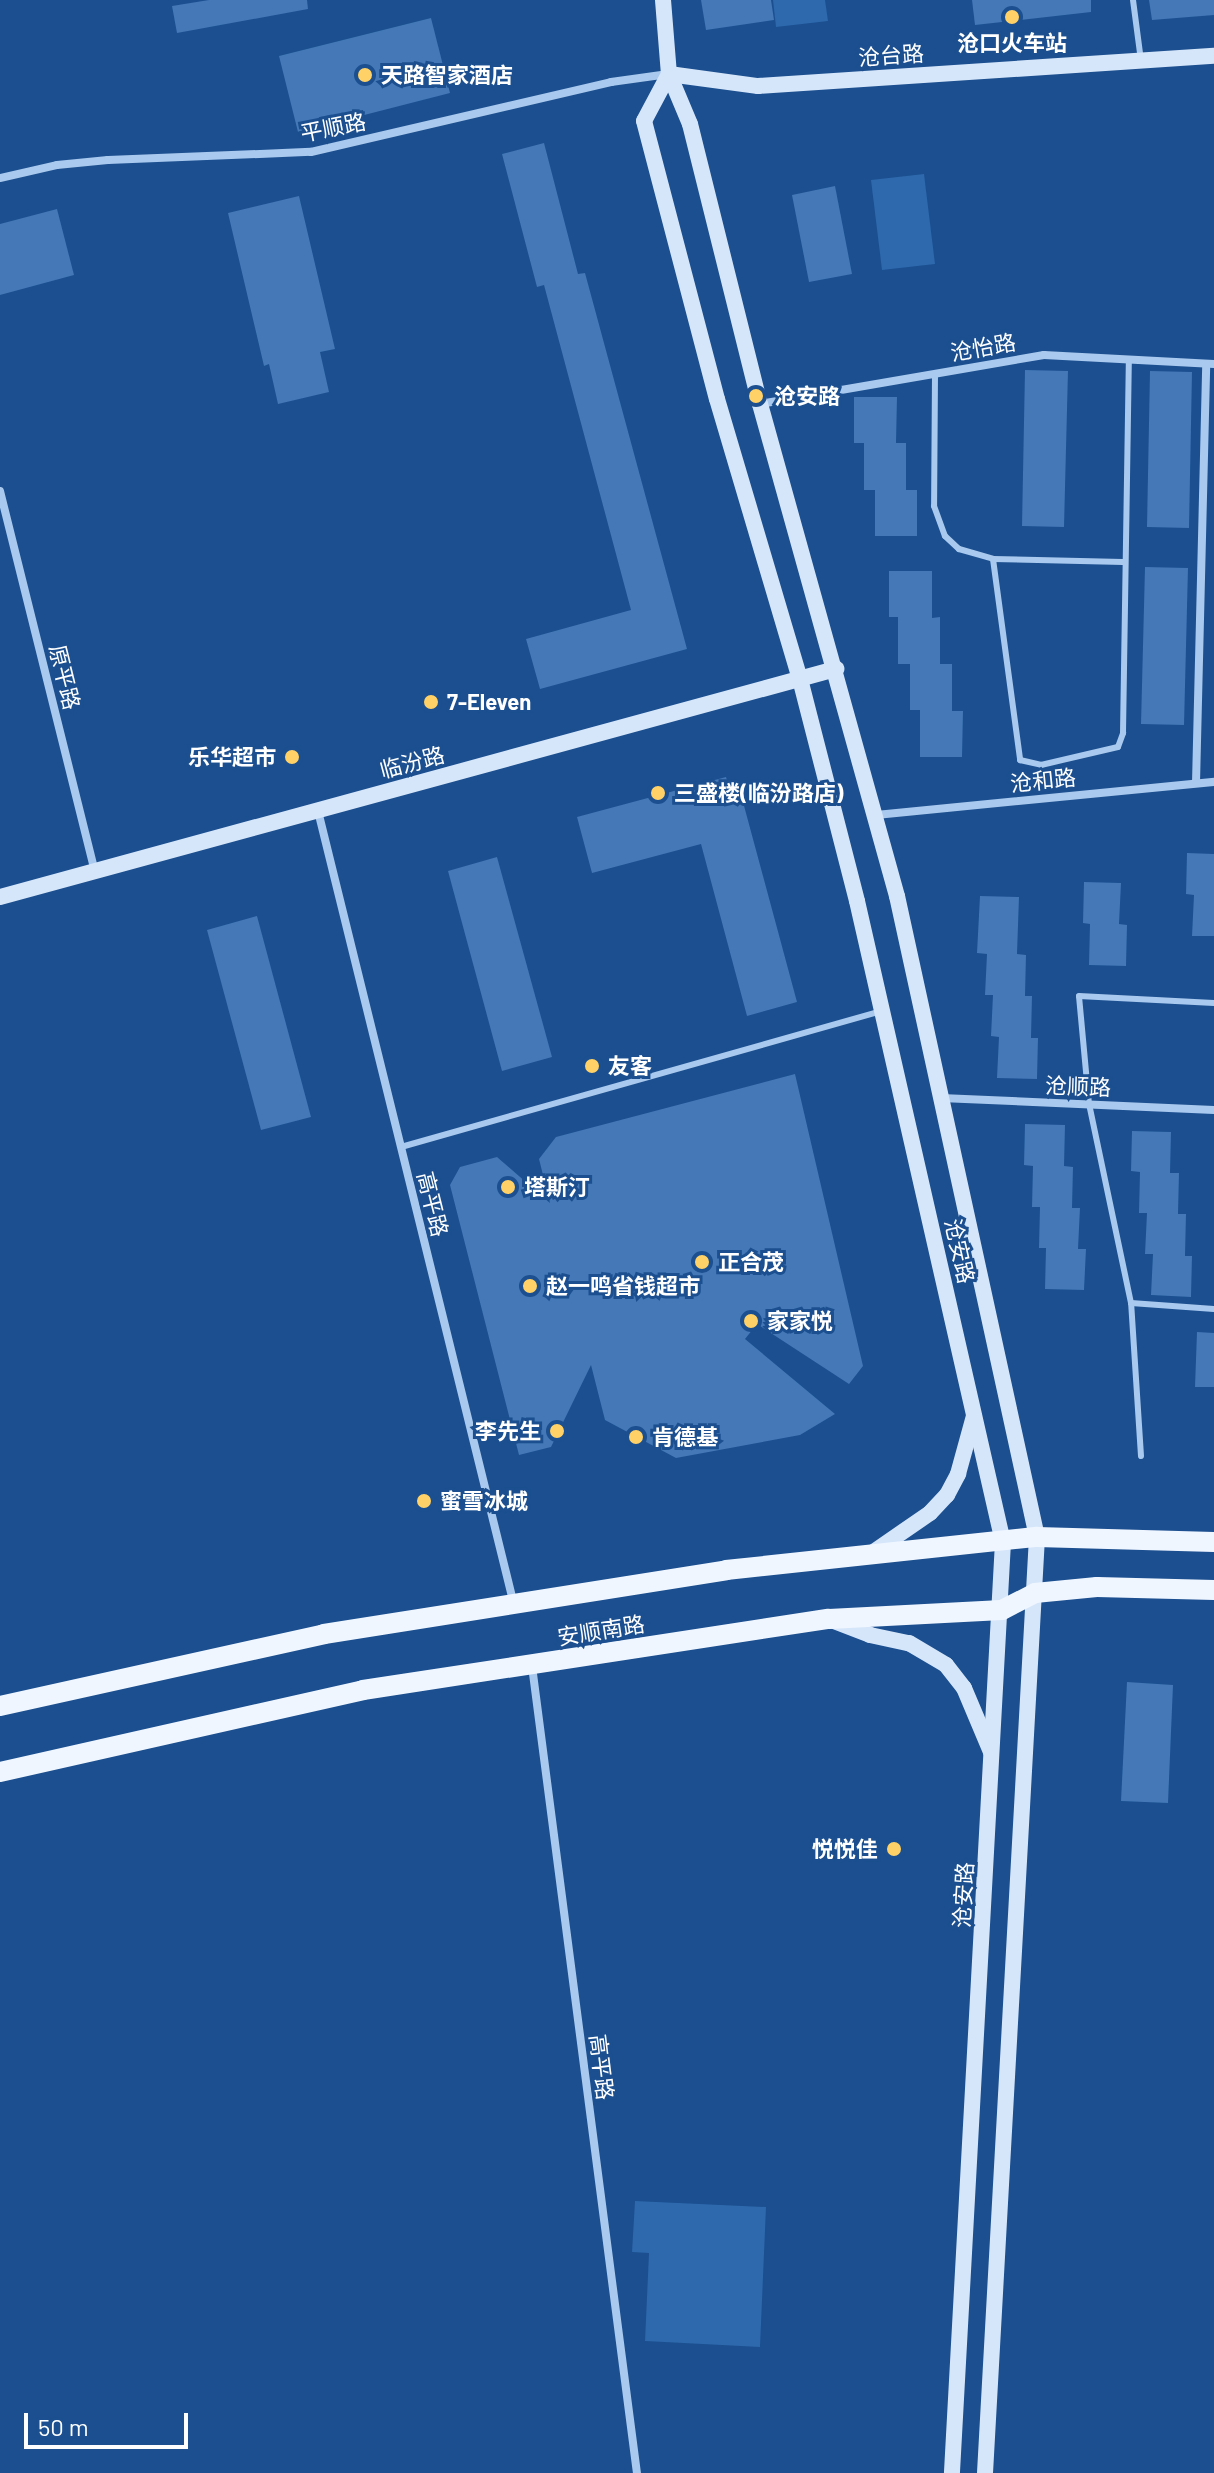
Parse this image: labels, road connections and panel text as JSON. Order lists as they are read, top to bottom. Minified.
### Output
{"streets":{"main road":["安顺南路"],"street":["沧台路","平顺路","沧怡路","原平路","临汾路","沧和路","沧顺路","高平路","沧安路"]},"crossings":[["沧台路","平顺路"],["沧台路","沧安路"],["平顺路","沧安路"],["沧怡路","沧安路"],["原平路","临汾路"],["临汾路","高平路"],["临汾路","沧安路"],["沧和路","沧安路"],["沧顺路","沧安路"],["高平路","安顺南路"],["沧安路","安顺南路"]],"places":["沧口火车站","天路智家酒店","沧安路","7-Eleven","乐华超市","三盛楼(临汾路店)","友客","塔斯汀","正合茂","赵一鸣省钱超市","家家悦","李先生","肯德基","蜜雪冰城","悦悦佳"],"scale_bar":"50 m"}
